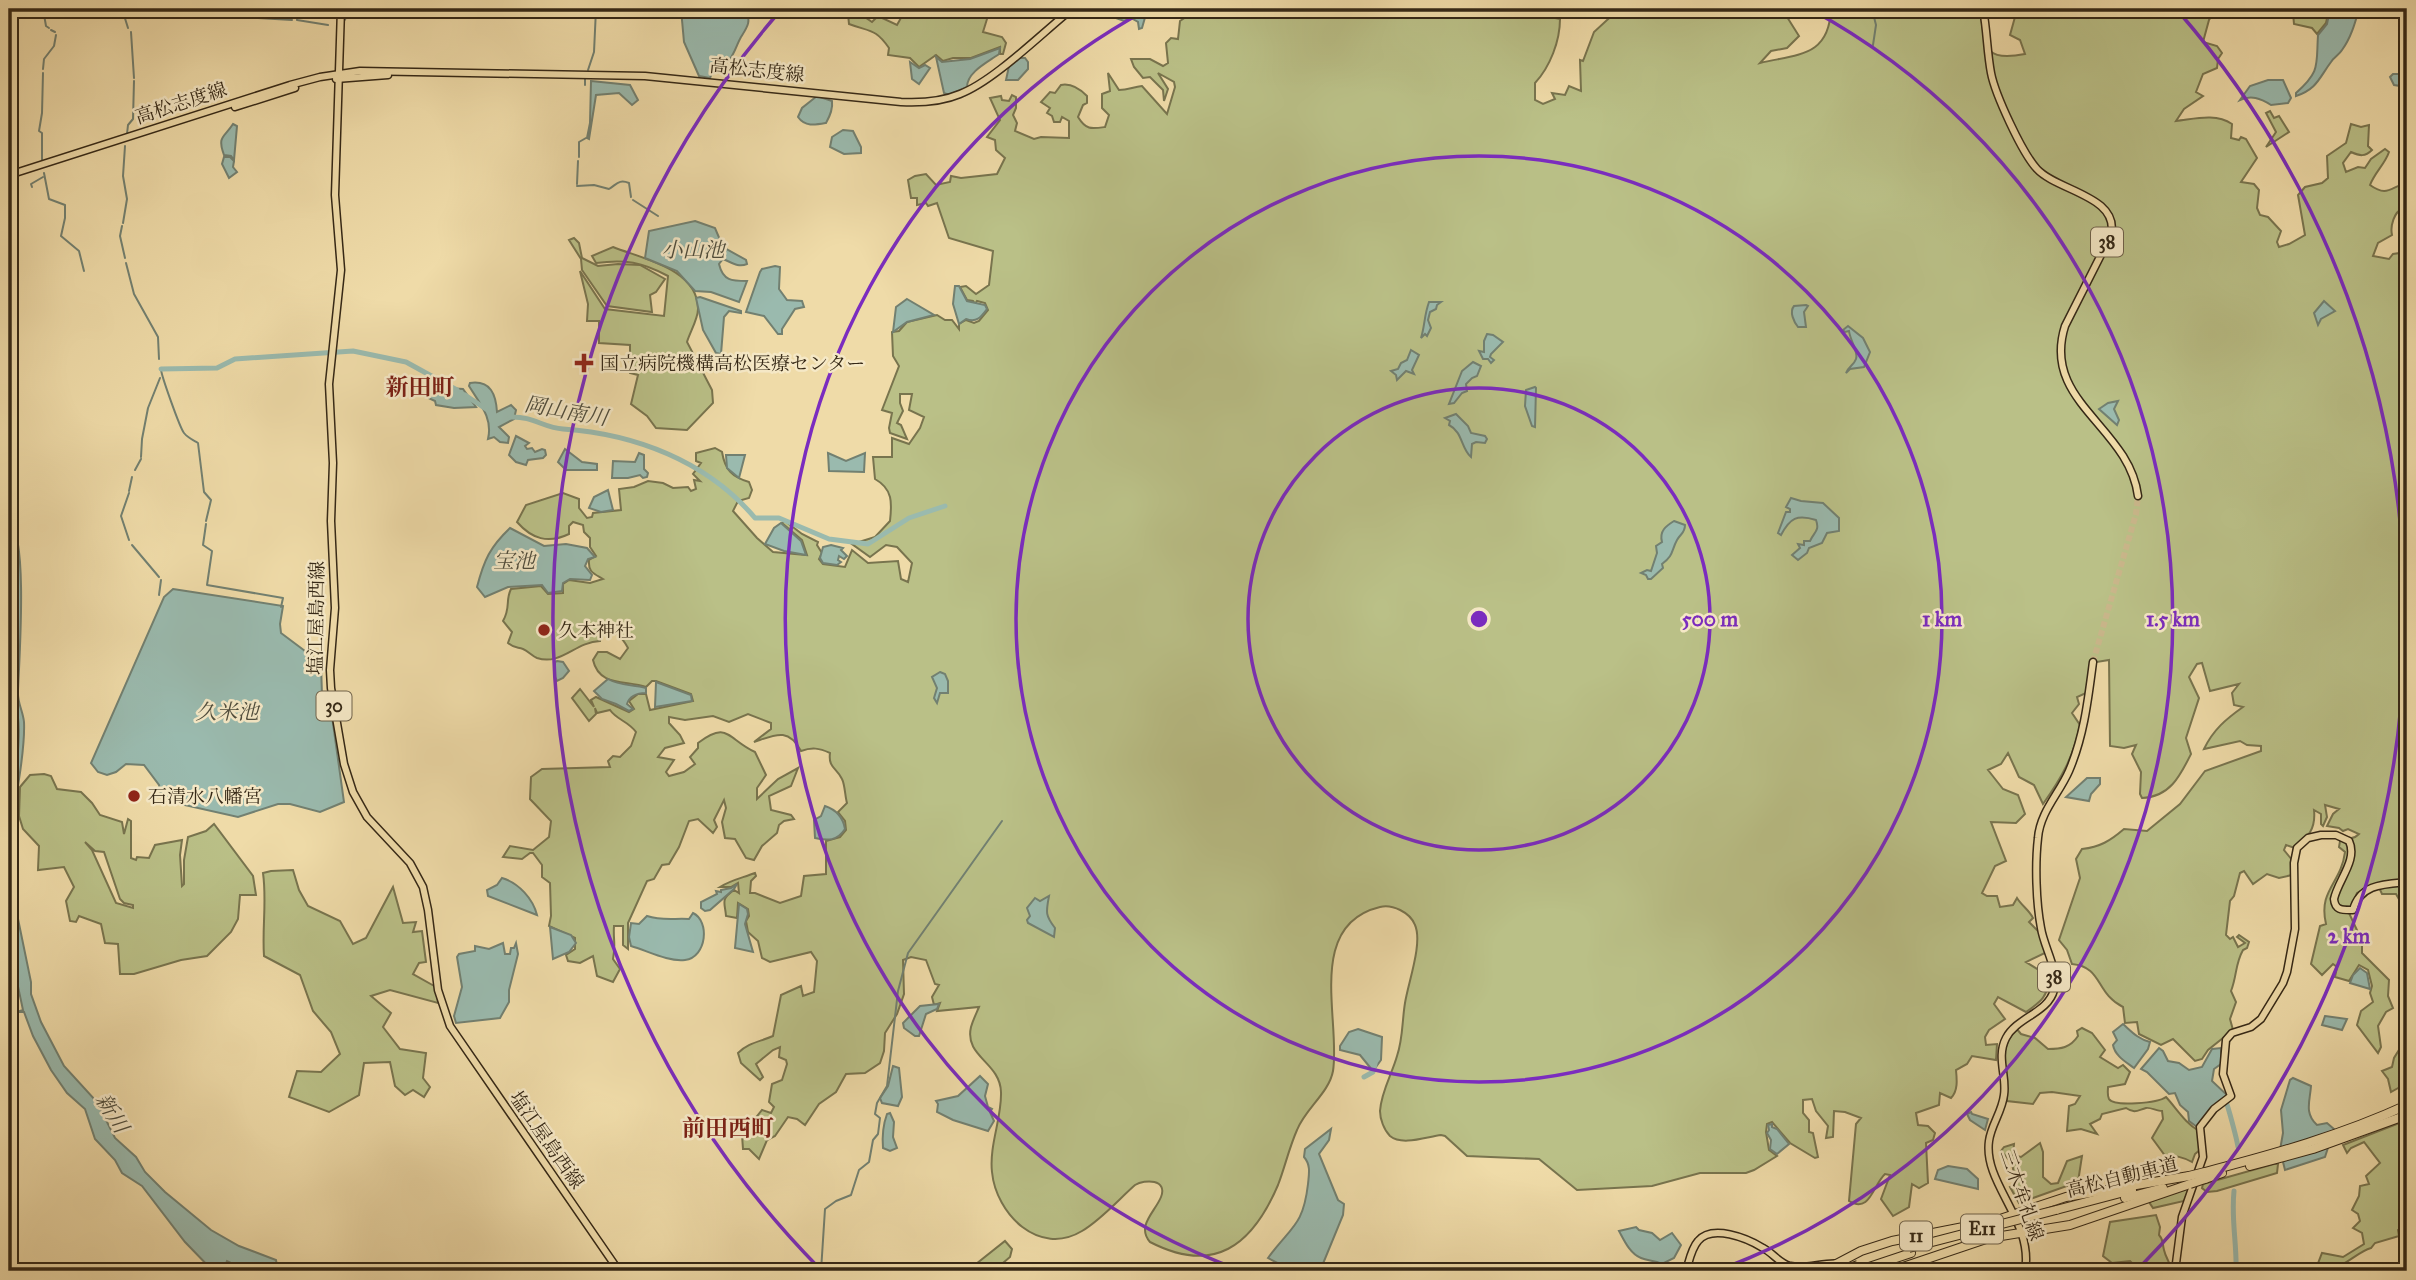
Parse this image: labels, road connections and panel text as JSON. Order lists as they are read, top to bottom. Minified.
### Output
{"streets":{"highway":["高松自動車道","E11","11"],"main road":["高松志度線","38","塩江屋島西線","30","三木牟礼線"]},"crossings":[["高松志度線","塩江屋島西線"],["高松自動車道","11"],["三木牟礼線","11"]],"districts":["新田町","前田西町"],"water":["小山池","岡山南川","宝池","久米池","新川"],"places":{"health":["国立病院機構高松医療センター"],"other":["久本神社","石清水八幡宮"]},"rings":["500 m","1 km","1.5 km","2 km"]}
